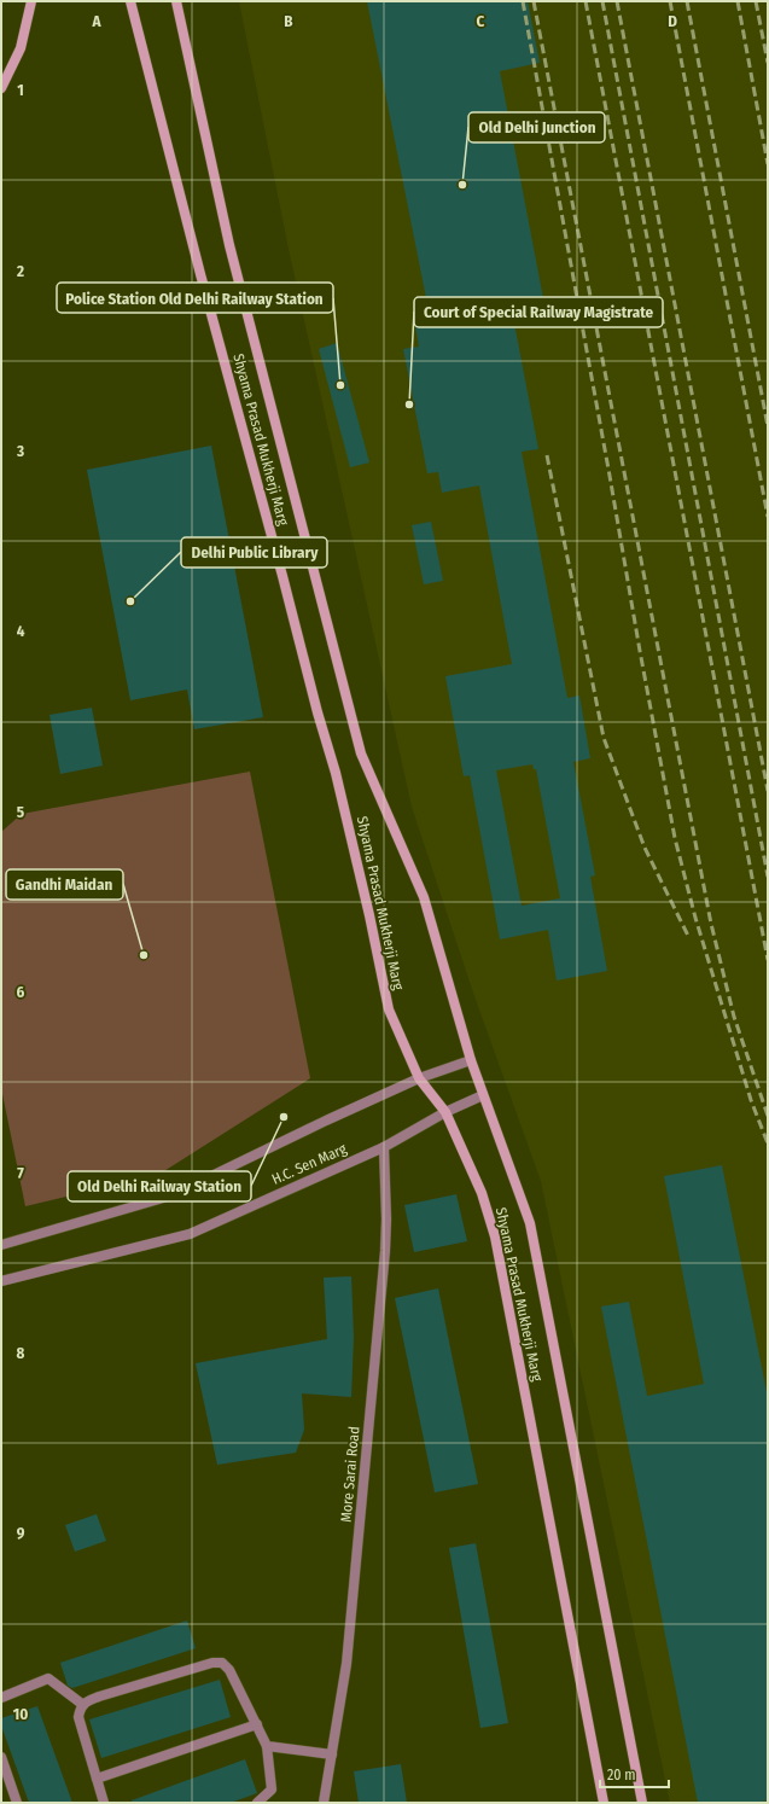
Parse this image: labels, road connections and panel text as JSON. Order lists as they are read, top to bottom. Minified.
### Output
{"streets":{"main road":["Shyama Prasad Mukherji Marg"],"street":["H.C. Sen Marg","More Sarai Road"]},"crossings":[["Shyama Prasad Mukherji Marg","H.C. Sen Marg"],["H.C. Sen Marg","More Sarai Road"]],"places":["Old Delhi Junction","Police Station Old Delhi Railway Station","Court of Special Railway Magistrate","Delhi Public Library","Gandhi Maidan","Old Delhi Railway Station"],"scale_bar":"20 m","grid":{"columns":["A","B","C","D"],"rows":["1","2","3","4","5","6","7","8","9","10"]}}
